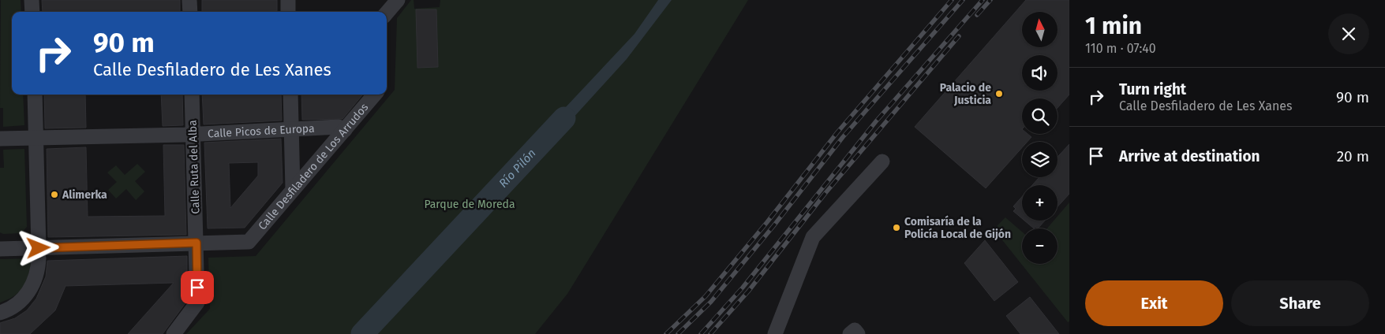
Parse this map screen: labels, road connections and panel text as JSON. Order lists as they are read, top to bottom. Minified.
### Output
{"streets":{"street":["Calle Picos de Europa","Calle Ruta del Alba","Calle Desfiladero de Los Arrudos"]},"crossings":[["Calle Picos de Europa","Calle Ruta del Alba"],["Calle Picos de Europa","Calle Desfiladero de Los Arrudos"],["Calle Ruta del Alba","Calle Desfiladero de Los Arrudos"]],"water":["Río Pilón"],"parks":["Parque de Moreda"],"places":["Palacio de Justicia","Alimerka","Comisaría de la Policía Local de Gijón"],"north":"top","page":{"heading":["1 min","110 m · 07:40"],"map_buttons":["+","−"],"turn":["90 m","Calle Desfiladero de Les Xanes"],"list":[{"name":"Turn right","note":"Calle Desfiladero de Les Xanes","value":"90 m"},{"name":"Arrive at destination","value":"20 m"}],"buttons":["Exit","Share"]}}
